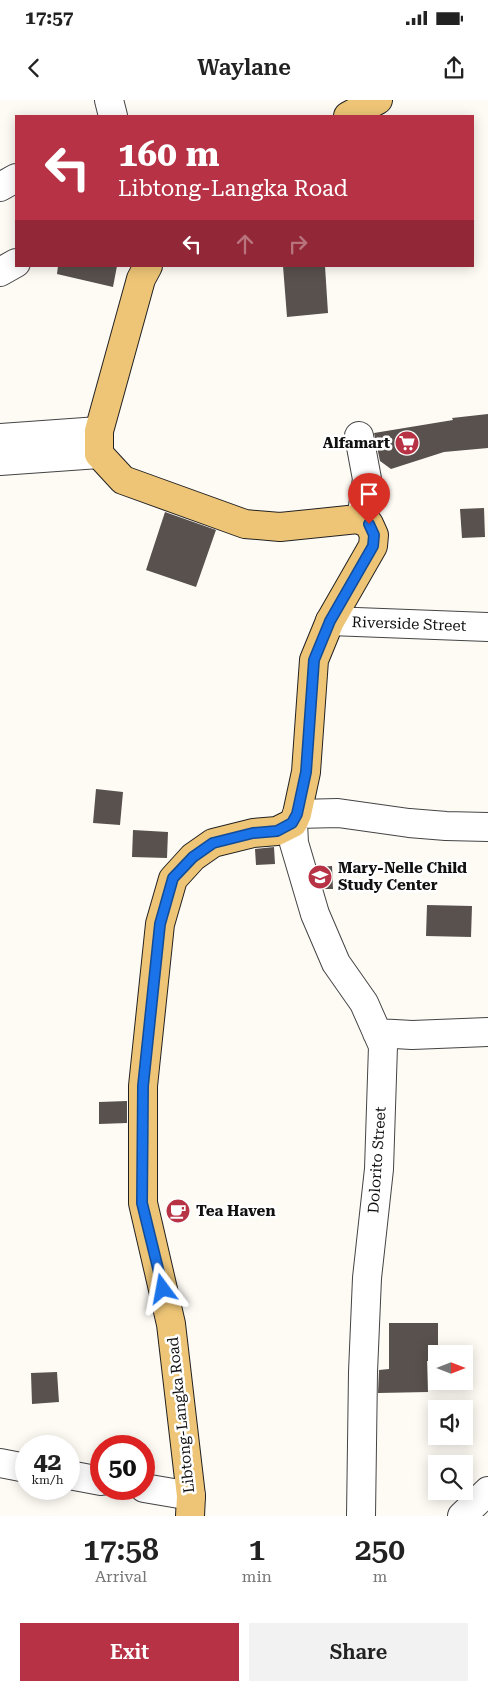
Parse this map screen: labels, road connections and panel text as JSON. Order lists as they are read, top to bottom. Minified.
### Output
{"streets":{"main road":["Libtong-Langka Road"],"street":["Riverside Street","Dolorito Street"]},"crossings":[["Dolorito Street","Libtong-Langka Road"]],"places":{"supermarket":["Alfamart"],"school or university":["Mary-Nelle Child Study Center"],"cafe":["Tea Haven"]},"north":"right","page":{"status":"17:57","header":"Waylane","turn":["160 m","Libtong-Langka Road"],"speed":"42 km/h","limit":"50","eta":["17:58","Arrival","1","min","250","m"],"buttons":["Exit","Share"]}}
